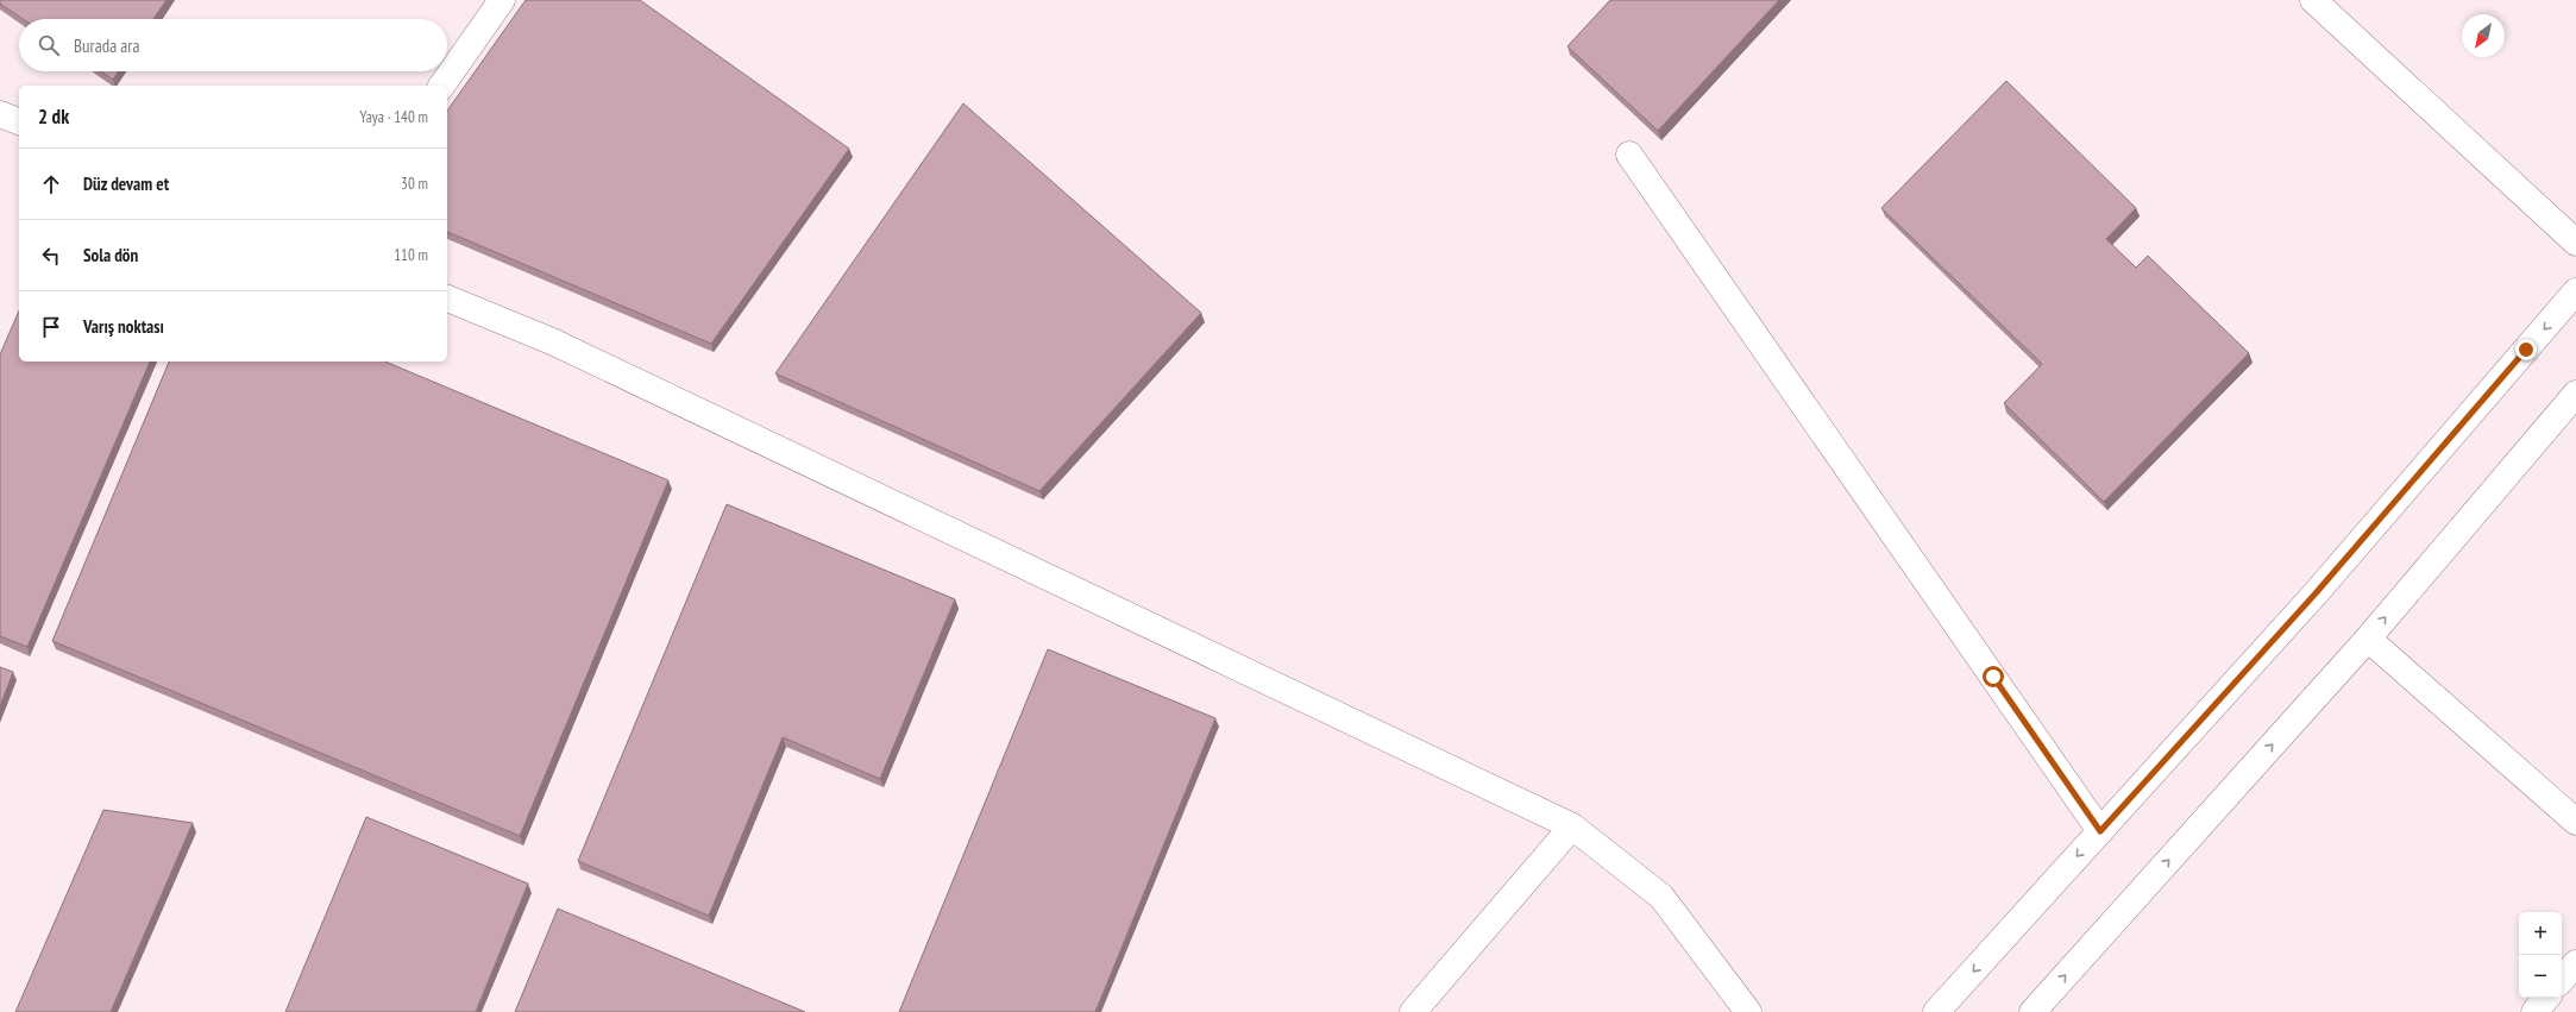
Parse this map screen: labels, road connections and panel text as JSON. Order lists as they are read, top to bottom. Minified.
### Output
{"north":"bottom left","page":{"search":"Burada ara","heading":["2 dk","Yaya · 140 m"],"list":[["Düz devam et","30 m"],["Sola dön","110 m"],"Varış noktası"],"map_buttons":["+","−"]}}
